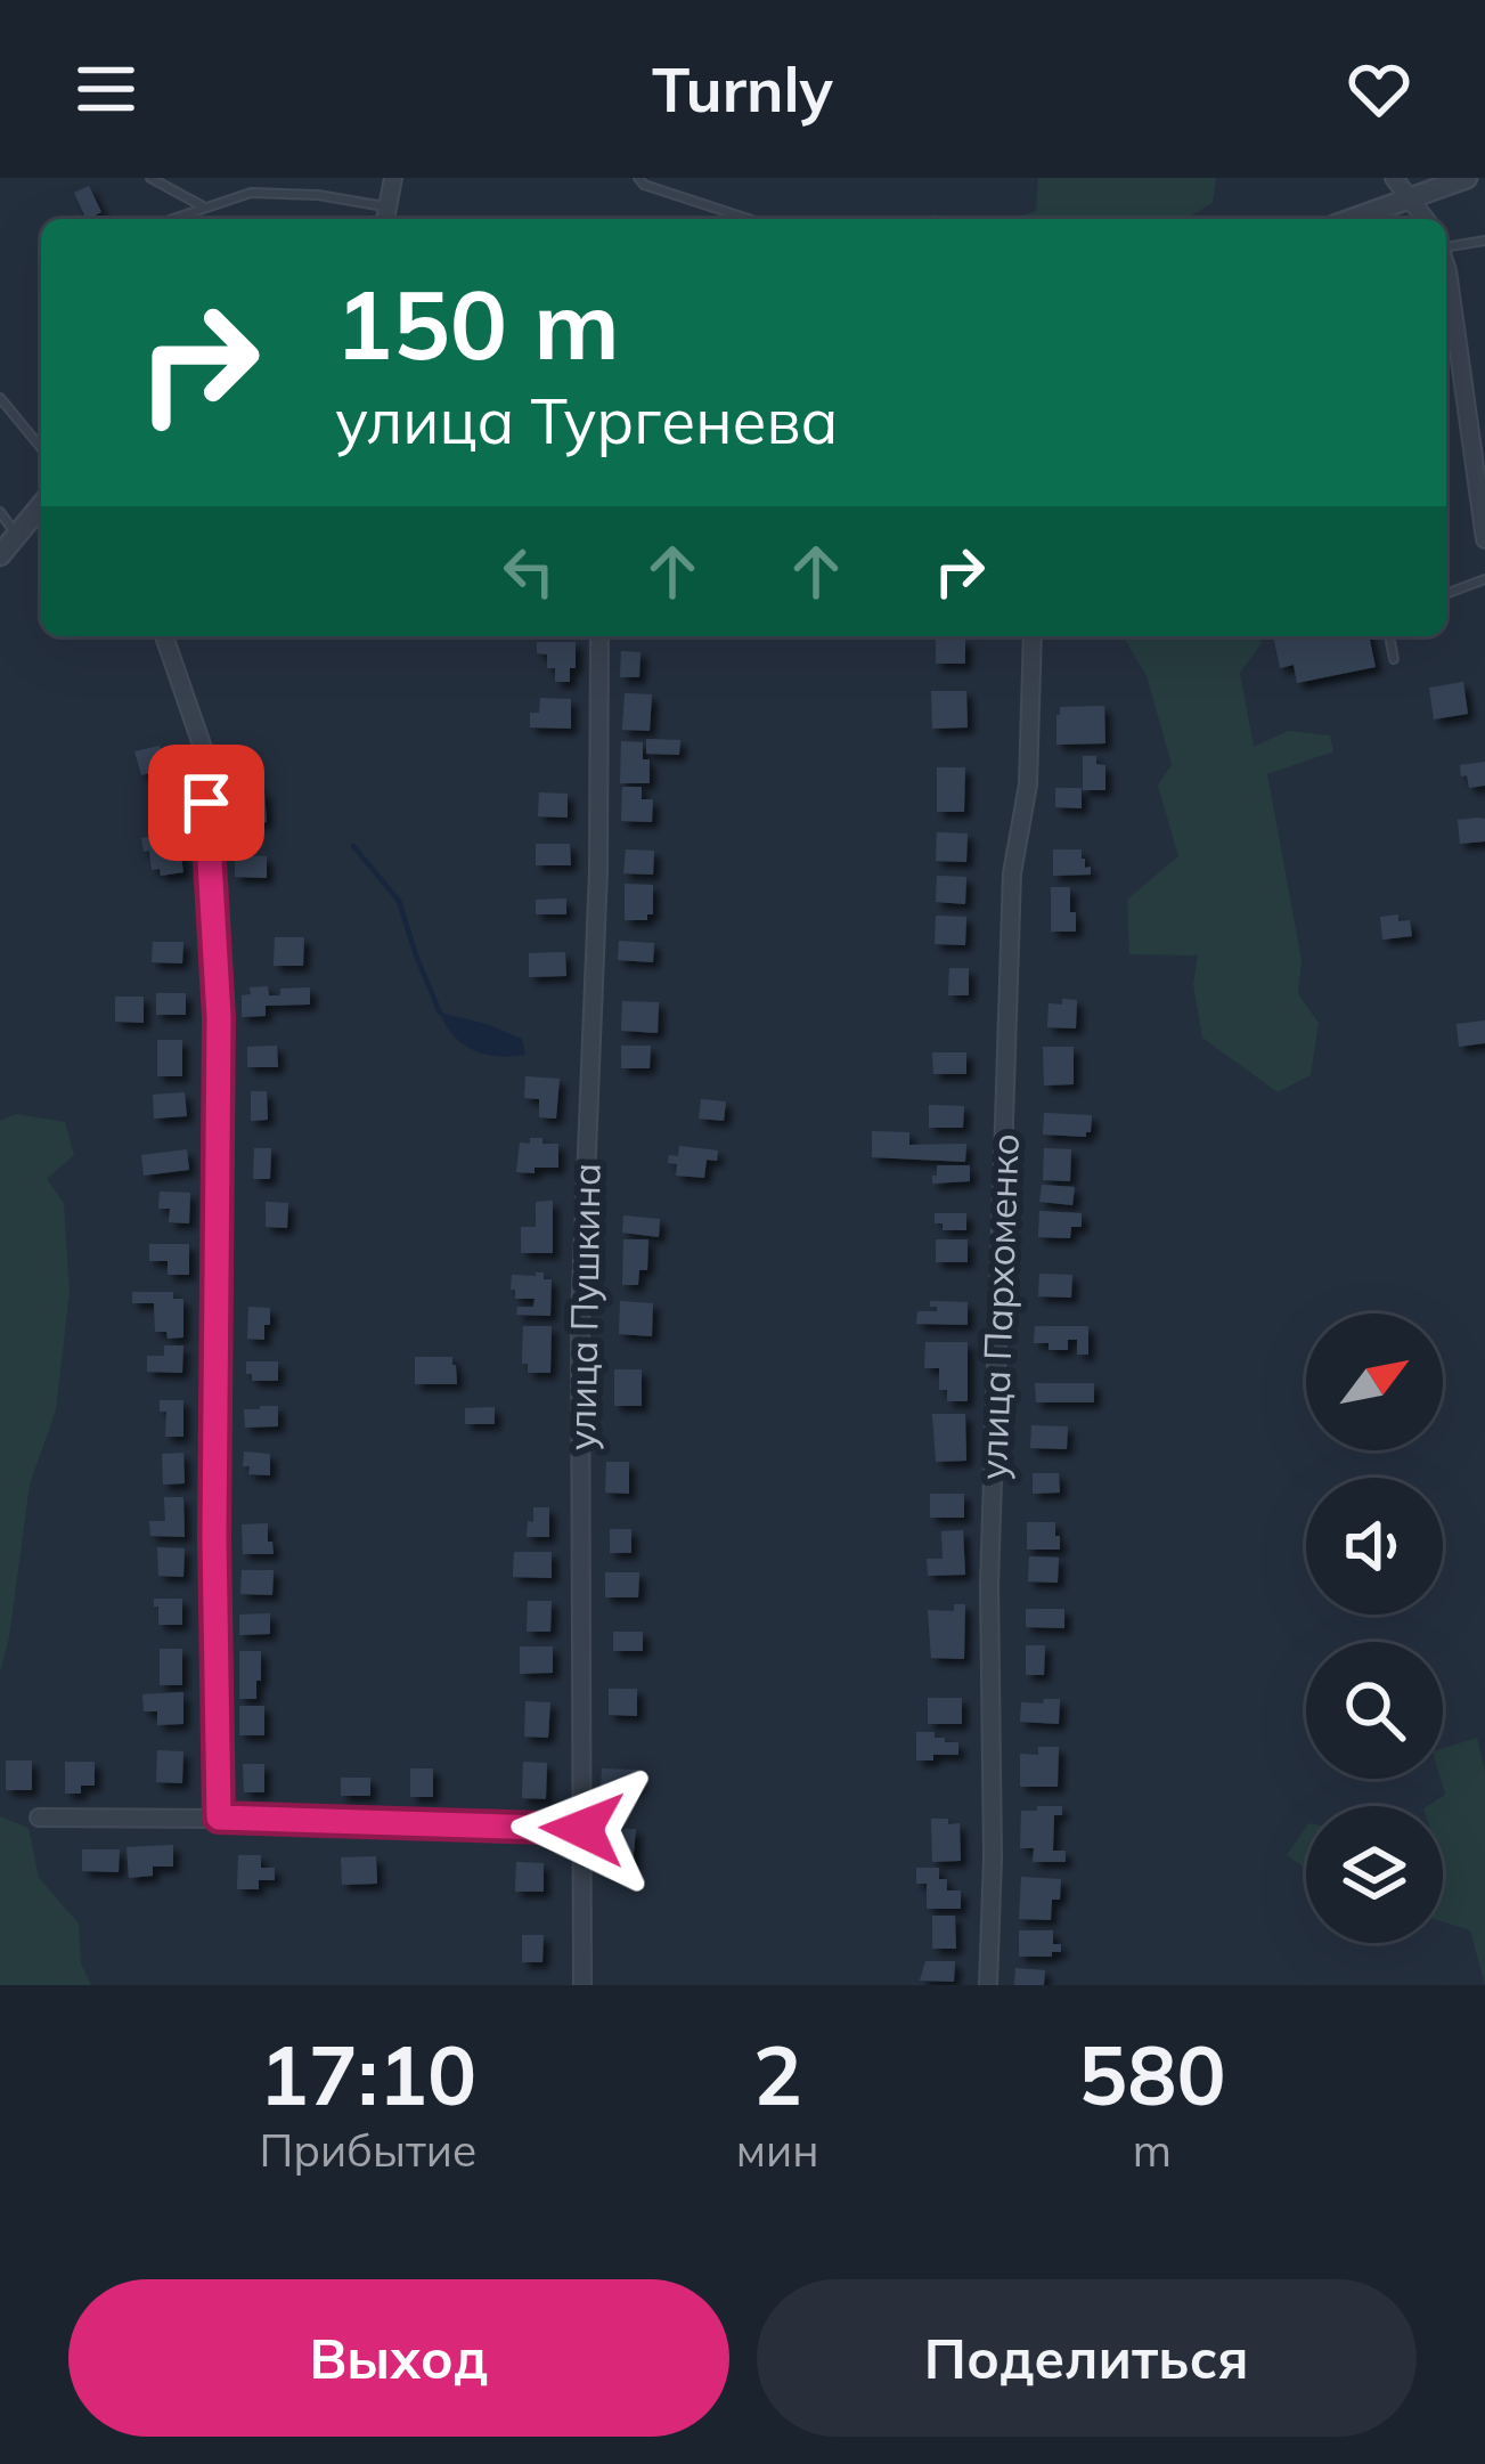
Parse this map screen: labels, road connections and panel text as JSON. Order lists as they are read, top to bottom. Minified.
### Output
{"streets":{"street":["улица Пушкина","улица Пархоменко"]},"north":"top right","page":{"header":"Turnly","turn":["150 m","улица Тургенева"],"eta":["17:10","Прибытие","2","мин","580","m"],"buttons":["Выход","Поделиться"]}}
